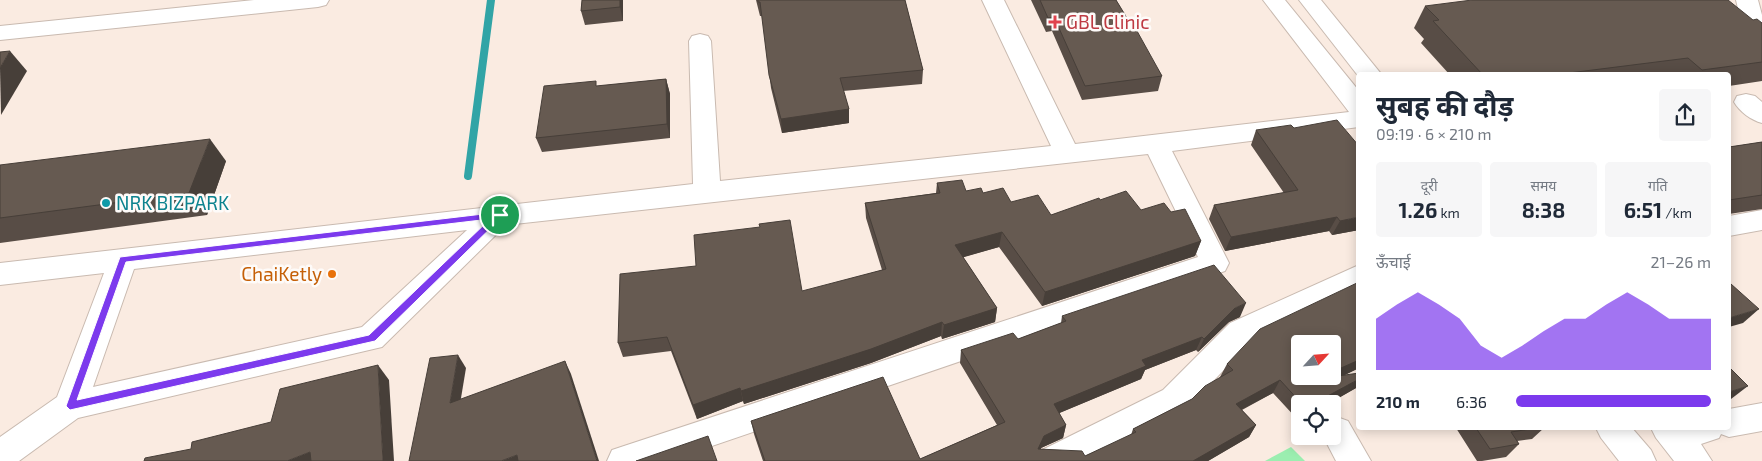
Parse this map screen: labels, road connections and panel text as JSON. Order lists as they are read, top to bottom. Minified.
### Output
{"places":{"health":["GBL Clinic"],"other":["NRK BIZPARK","ChaiKetly"]},"north":"top right","page":{"heading":["सुबह की दौड़","09:19 · 6 × 210 m"],"stats":[["दूरी","1.26 km"],["समय","8:38"],["गति","6:51 /km"]],"chart":["ऊँचाई","21–26 m"],"list":[{"name":"210 m","note":"6:36"}]}}
